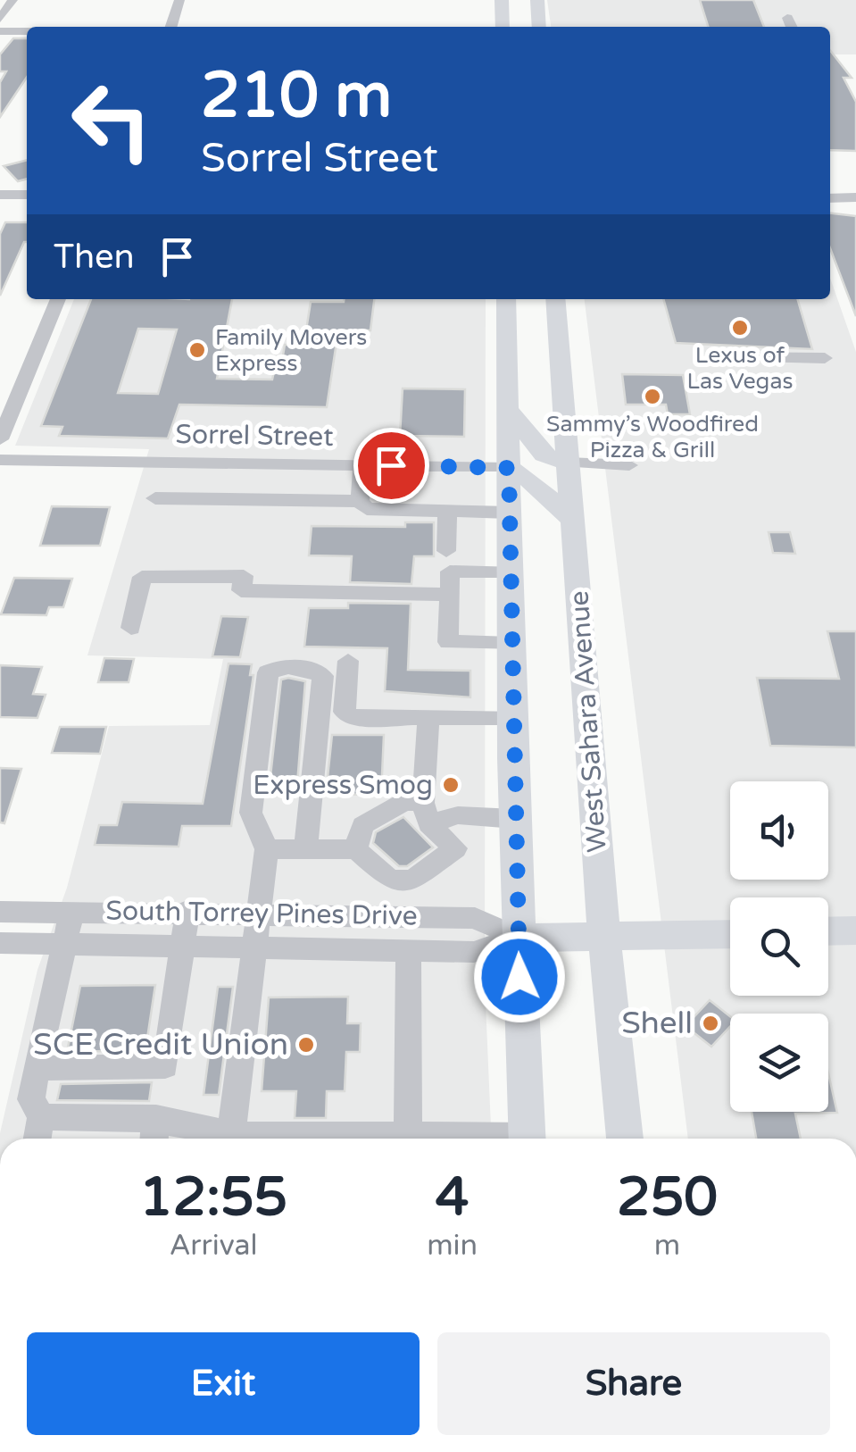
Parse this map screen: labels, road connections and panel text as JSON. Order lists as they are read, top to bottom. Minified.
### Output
{"streets":{"main road":["West Sahara Avenue","South Torrey Pines Drive"],"street":["Sorrel Street"]},"crossings":[["West Sahara Avenue","South Torrey Pines Drive"]],"places":["Lexus of Las Vegas","Family Movers Express","Sammy’s Woodfired Pizza & Grill","Express Smog","Shell","SCE Credit Union"],"page":{"turn":["210 m","Sorrel Street"],"then":"Then","eta":["12:55","Arrival","4","min","250","m"],"buttons":["Exit","Share"]}}
